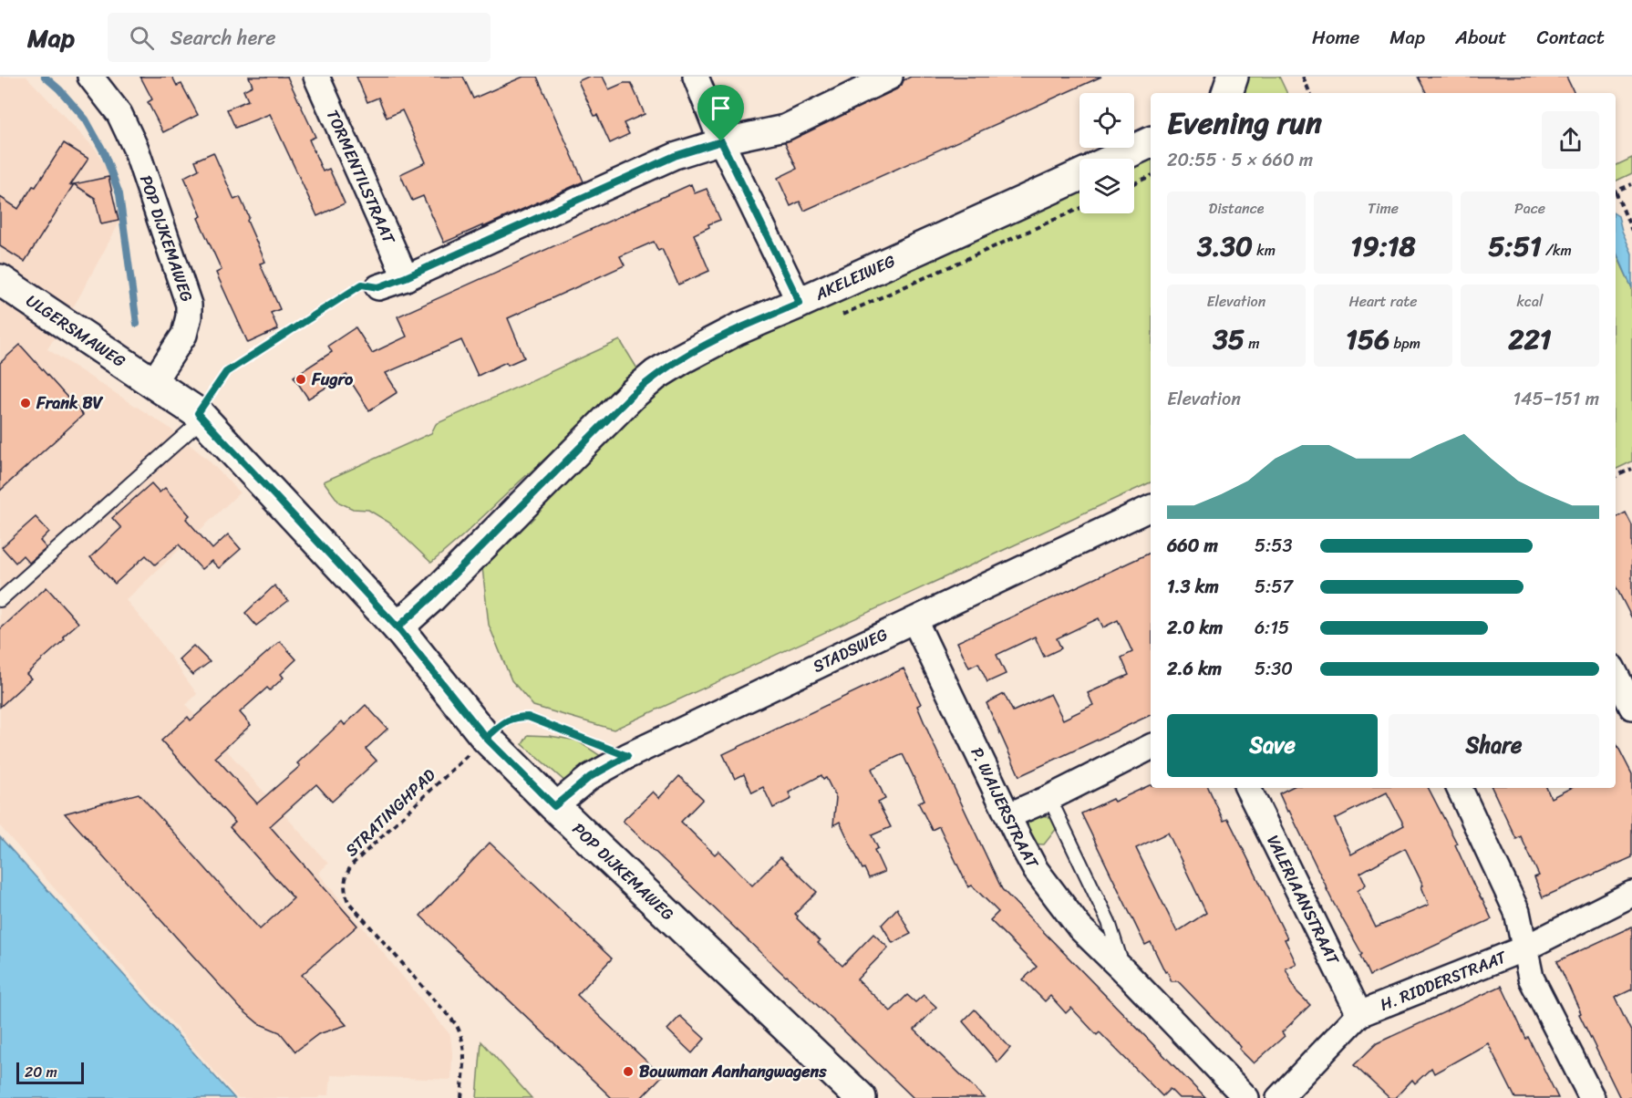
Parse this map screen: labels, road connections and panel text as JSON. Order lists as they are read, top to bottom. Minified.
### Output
{"streets":{"street":["TORMENTILSTRAAT","POP DIJKEMAWEG","AKELEIWEG","ULGERSMAWEG","STADSWEG","P. WAIJERSTRAAT","VALERIAANSTRAAT","H. RIDDERSTRAAT"],"path":["STRATINGHPAD"]},"crossings":[["POP DIJKEMAWEG","AKELEIWEG"],["POP DIJKEMAWEG","ULGERSMAWEG"],["POP DIJKEMAWEG","STADSWEG"],["POP DIJKEMAWEG","STRATINGHPAD"],["STADSWEG","P. WAIJERSTRAAT"],["STADSWEG","STRATINGHPAD"],["VALERIAANSTRAAT","H. RIDDERSTRAAT"]],"places":["Fugro","Frank BV","Bouwman Aanhangwagens"],"scale_bar":"20 m","page":{"header":"Map","search":"Search here","nav":["Home","Map","About","Contact"],"heading":["Evening run","20:55 · 5 × 660 m"],"stats":[["Distance","3.30 km"],["Time","19:18"],["Pace","5:51 /km"],["Elevation","35 m"],["Heart rate","156 bpm"],["kcal","221"]],"chart":["Elevation","145–151 m"],"list":[{"name":"660 m","note":"5:53"},{"name":"1.3 km","note":"5:57"},{"name":"2.0 km","note":"6:15"},{"name":"2.6 km","note":"5:30"}],"buttons":["Save","Share"],"scale":"20 m"}}
